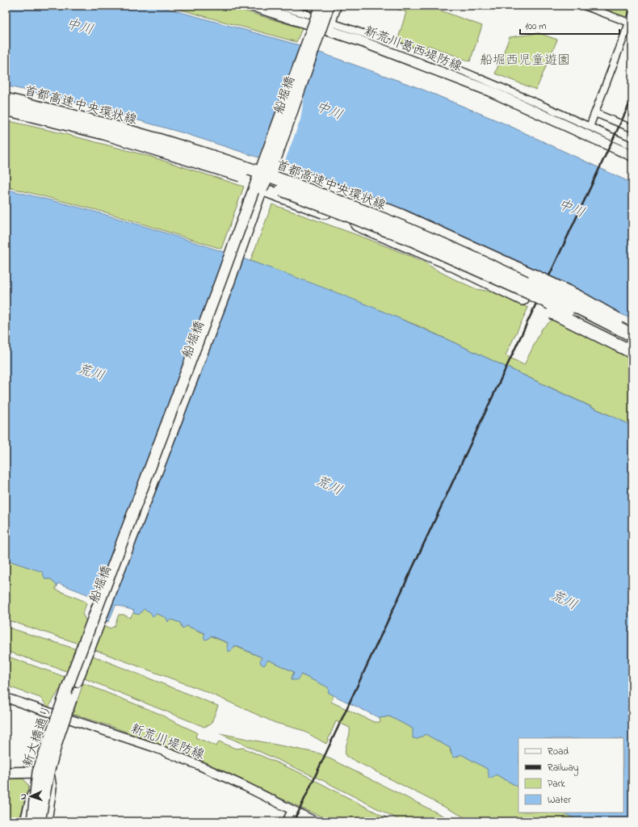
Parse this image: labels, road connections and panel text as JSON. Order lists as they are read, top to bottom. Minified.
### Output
{"streets":{"highway":["首都高速中央環状線"],"main road":["新荒川葛西堤防線","船堀橋","新大橋通り"],"street":["新荒川堤防線"]},"crossings":[["新荒川葛西堤防線","船堀橋"],["船堀橋","新大橋通り"]],"water":["中川","荒川"],"parks":["船堀西児童遊園"],"legend":["Road","Railway","Park","Water"],"scale_bar":"100 m","north":"left"}
